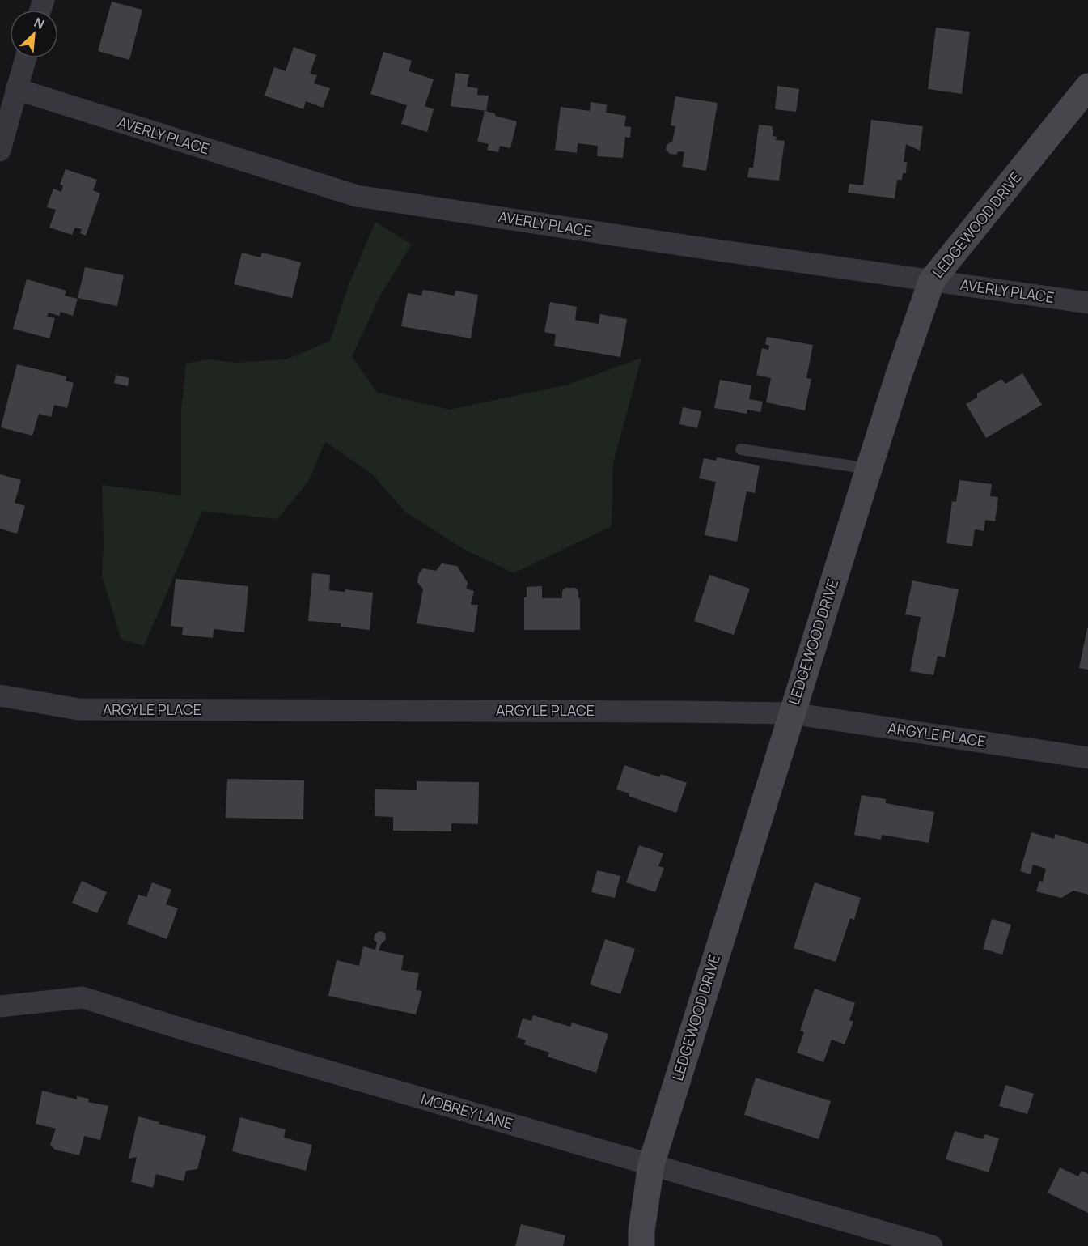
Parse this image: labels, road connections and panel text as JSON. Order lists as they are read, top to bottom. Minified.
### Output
{"streets":{"street":["AVERLY PLACE","LEDGEWOOD DRIVE","ARGYLE PLACE","MOBREY LANE"]},"crossings":[["AVERLY PLACE","LEDGEWOOD DRIVE"],["LEDGEWOOD DRIVE","ARGYLE PLACE"],["LEDGEWOOD DRIVE","MOBREY LANE"]],"north":"top right"}
